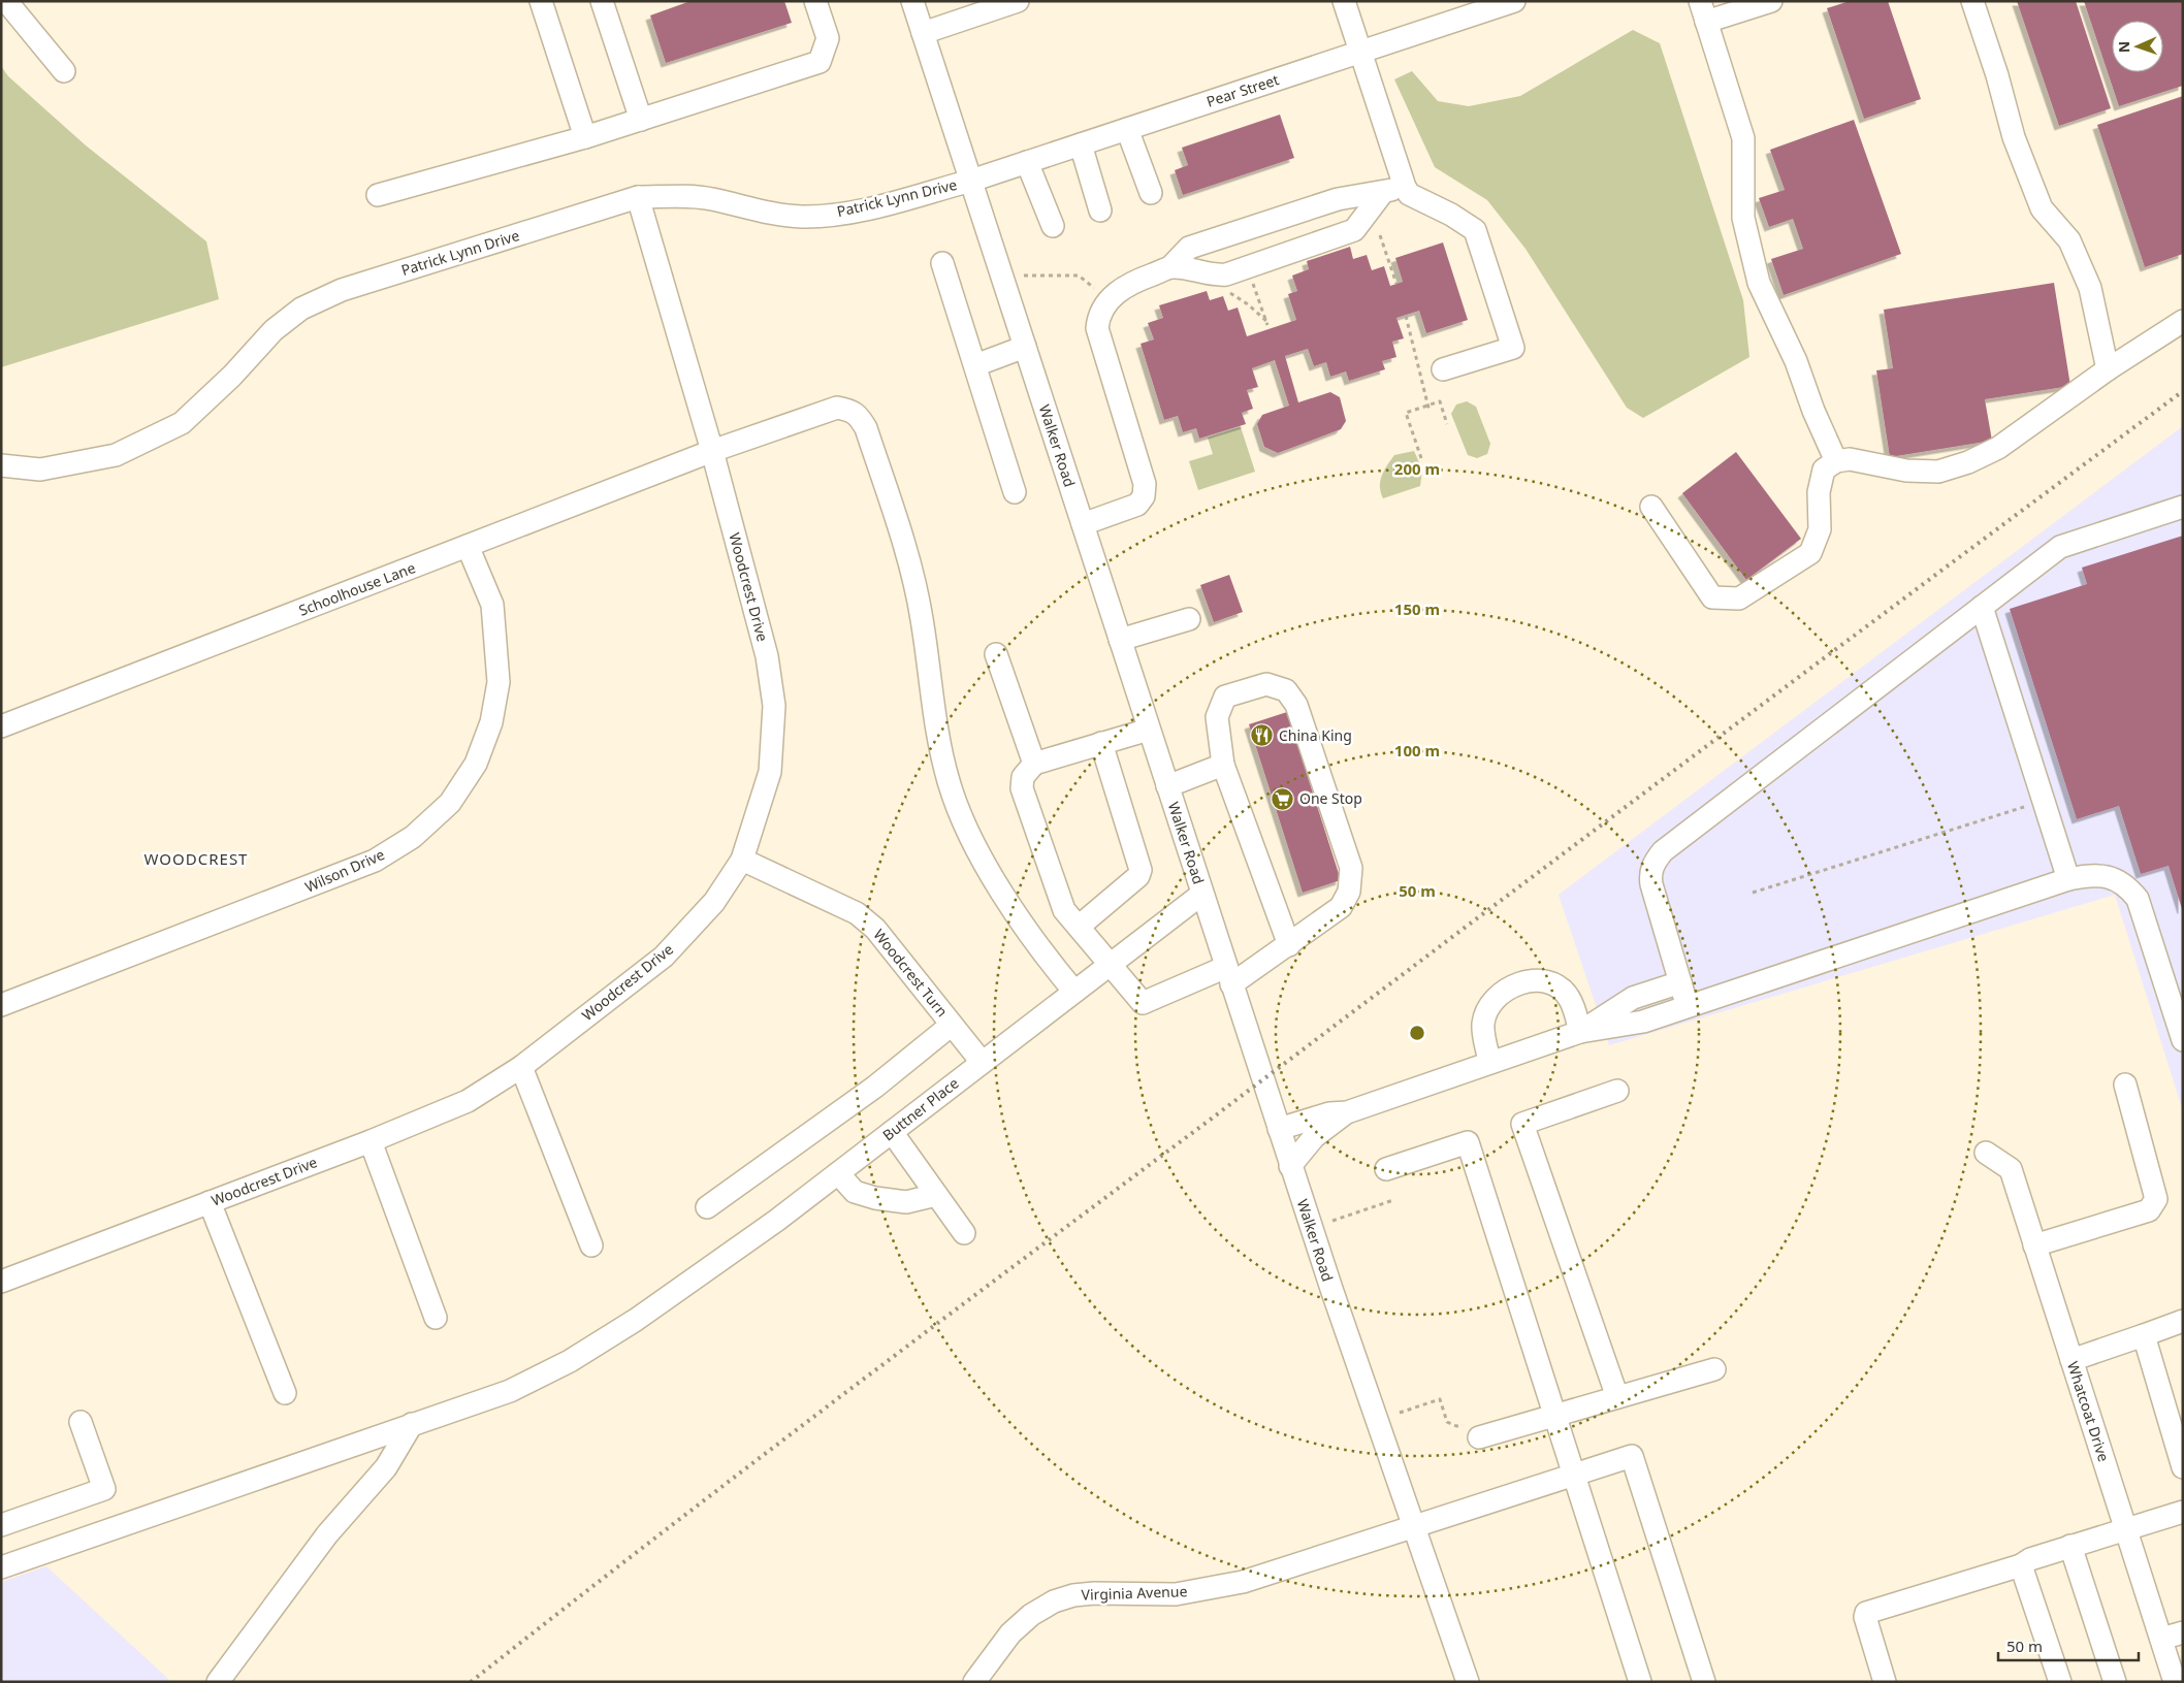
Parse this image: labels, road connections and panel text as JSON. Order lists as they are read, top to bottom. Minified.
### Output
{"streets":{"street":["Pear Street","Patrick Lynn Drive","Walker Road","Woodcrest Drive","Schoolhouse Lane","Wilson Drive","Woodcrest Turn","Buttner Place","Whatcoat Drive","Virginia Avenue"]},"crossings":[["Pear Street","Patrick Lynn Drive"],["Pear Street","Walker Road"],["Patrick Lynn Drive","Walker Road"],["Patrick Lynn Drive","Woodcrest Drive"],["Walker Road","Buttner Place"],["Walker Road","Virginia Avenue"],["Woodcrest Drive","Schoolhouse Lane"],["Woodcrest Drive","Woodcrest Turn"],["Schoolhouse Lane","Wilson Drive"],["Schoolhouse Lane","Buttner Place"],["Woodcrest Turn","Buttner Place"]],"districts":["WOODCREST"],"places":{"restaurant":["China King"],"supermarket":["One Stop"]},"scale_bar":"50 m","north":"left","rings":["200 m","150 m","100 m","50 m"]}
